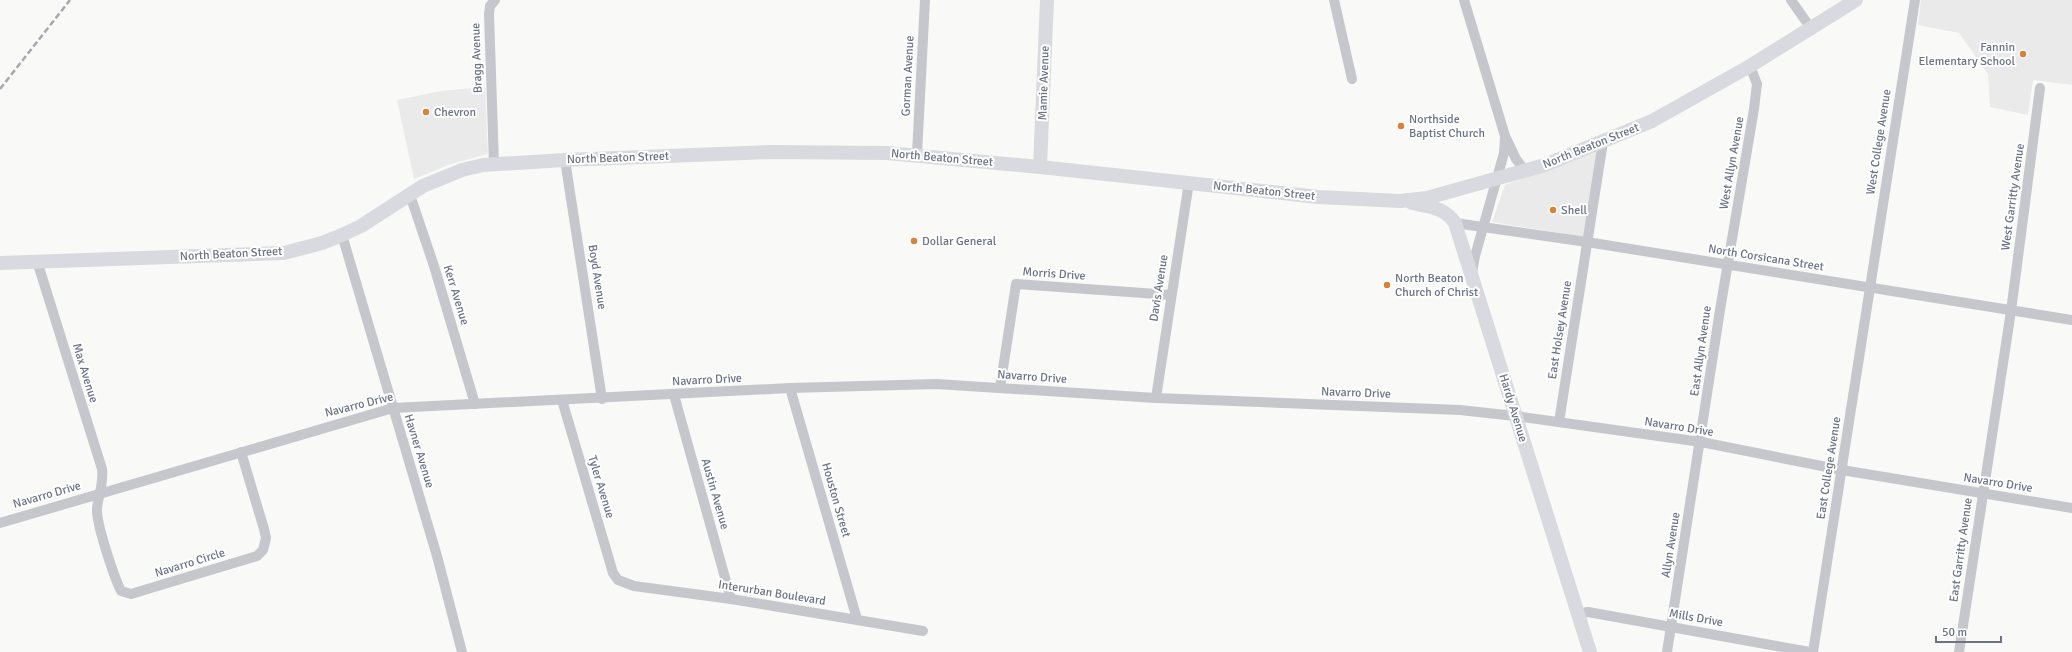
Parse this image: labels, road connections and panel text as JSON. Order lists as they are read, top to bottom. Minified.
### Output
{"streets":{"main road":["Mamie Avenue","North Beaton Street","Hardy Avenue"],"street":["Bragg Avenue","Gorman Avenue","West College Avenue","West Allyn Avenue","West Garritty Avenue","North Corsicana Street","Morris Drive","Boyd Avenue","Davis Avenue","Kerr Avenue","East Holsey Avenue","East Allyn Avenue","Max Avenue","Navarro Drive","Havner Avenue","East College Avenue","Tyler Avenue","Austin Avenue","Houston Street","Allyn Avenue","East Garritty Avenue","Navarro Circle","Interurban Boulevard","Mills Drive"]},"crossings":[["Bragg Avenue","North Beaton Street"],["Gorman Avenue","North Beaton Street"],["Mamie Avenue","North Beaton Street"],["West College Avenue","North Corsicana Street"],["West College Avenue","East College Avenue"],["North Beaton Street","West Allyn Avenue"],["North Beaton Street","Boyd Avenue"],["North Beaton Street","Davis Avenue"],["North Beaton Street","Kerr Avenue"],["North Beaton Street","East Holsey Avenue"],["North Beaton Street","Max Avenue"],["North Beaton Street","Hardy Avenue"],["North Beaton Street","Havner Avenue"],["West Allyn Avenue","North Corsicana Street"],["West Allyn Avenue","East Allyn Avenue"],["West Garritty Avenue","North Corsicana Street"],["West Garritty Avenue","East Garritty Avenue"],["North Corsicana Street","East Holsey Avenue"],["North Corsicana Street","East Allyn Avenue"],["North Corsicana Street","Hardy Avenue"],["North Corsicana Street","East College Avenue"],["North Corsicana Street","East Garritty Avenue"],["Morris Drive","Davis Avenue"],["Morris Drive","Navarro Drive"],["Boyd Avenue","Navarro Drive"],["Davis Avenue","Navarro Drive"],["Kerr Avenue","Navarro Drive"],["East Holsey Avenue","Navarro Drive"],["East Allyn Avenue","Navarro Drive"],["East Allyn Avenue","Allyn Avenue"],["Max Avenue","Navarro Drive"],["Max Avenue","Navarro Circle"],["Navarro Drive","Hardy Avenue"],["Navarro Drive","Havner Avenue"],["Navarro Drive","East College Avenue"],["Navarro Drive","Tyler Avenue"],["Navarro Drive","Austin Avenue"],["Navarro Drive","Houston Street"],["Navarro Drive","Allyn Avenue"],["Navarro Drive","East Garritty Avenue"],["Navarro Drive","Navarro Circle"],["Hardy Avenue","Mills Drive"],["East College Avenue","Mills Drive"],["Tyler Avenue","Interurban Boulevard"],["Austin Avenue","Interurban Boulevard"],["Houston Street","Interurban Boulevard"],["Allyn Avenue","Mills Drive"]],"places":["Fannin Elementary School","Chevron","Northside Baptist Church","Shell","Dollar General","North Beaton Church of Christ"],"scale_bar":"50 m"}
